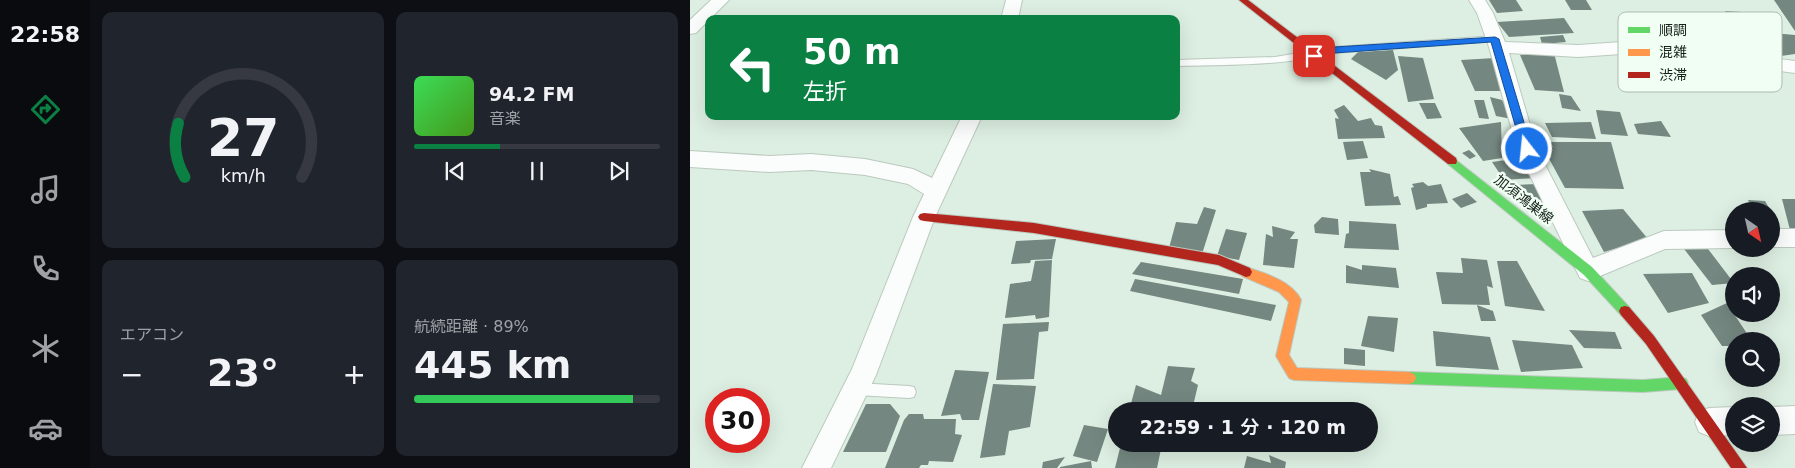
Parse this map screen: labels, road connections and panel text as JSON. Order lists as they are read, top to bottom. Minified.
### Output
{"streets":{"street":["加須鴻巣線"]},"legend":["順調","混雑","渋滞"],"north":"bottom right","page":{"tabs":"22:58","turn":["50 m","左折"],"song":["94.2 FM","音楽"],"tile":["エアコン",["航続距離 · 89%","445 km"]],"heat":["−","23°","+"],"limit":"30","trip":"22:59 · 1 分 · 120 m","gauge":["27","km/h"]}}
